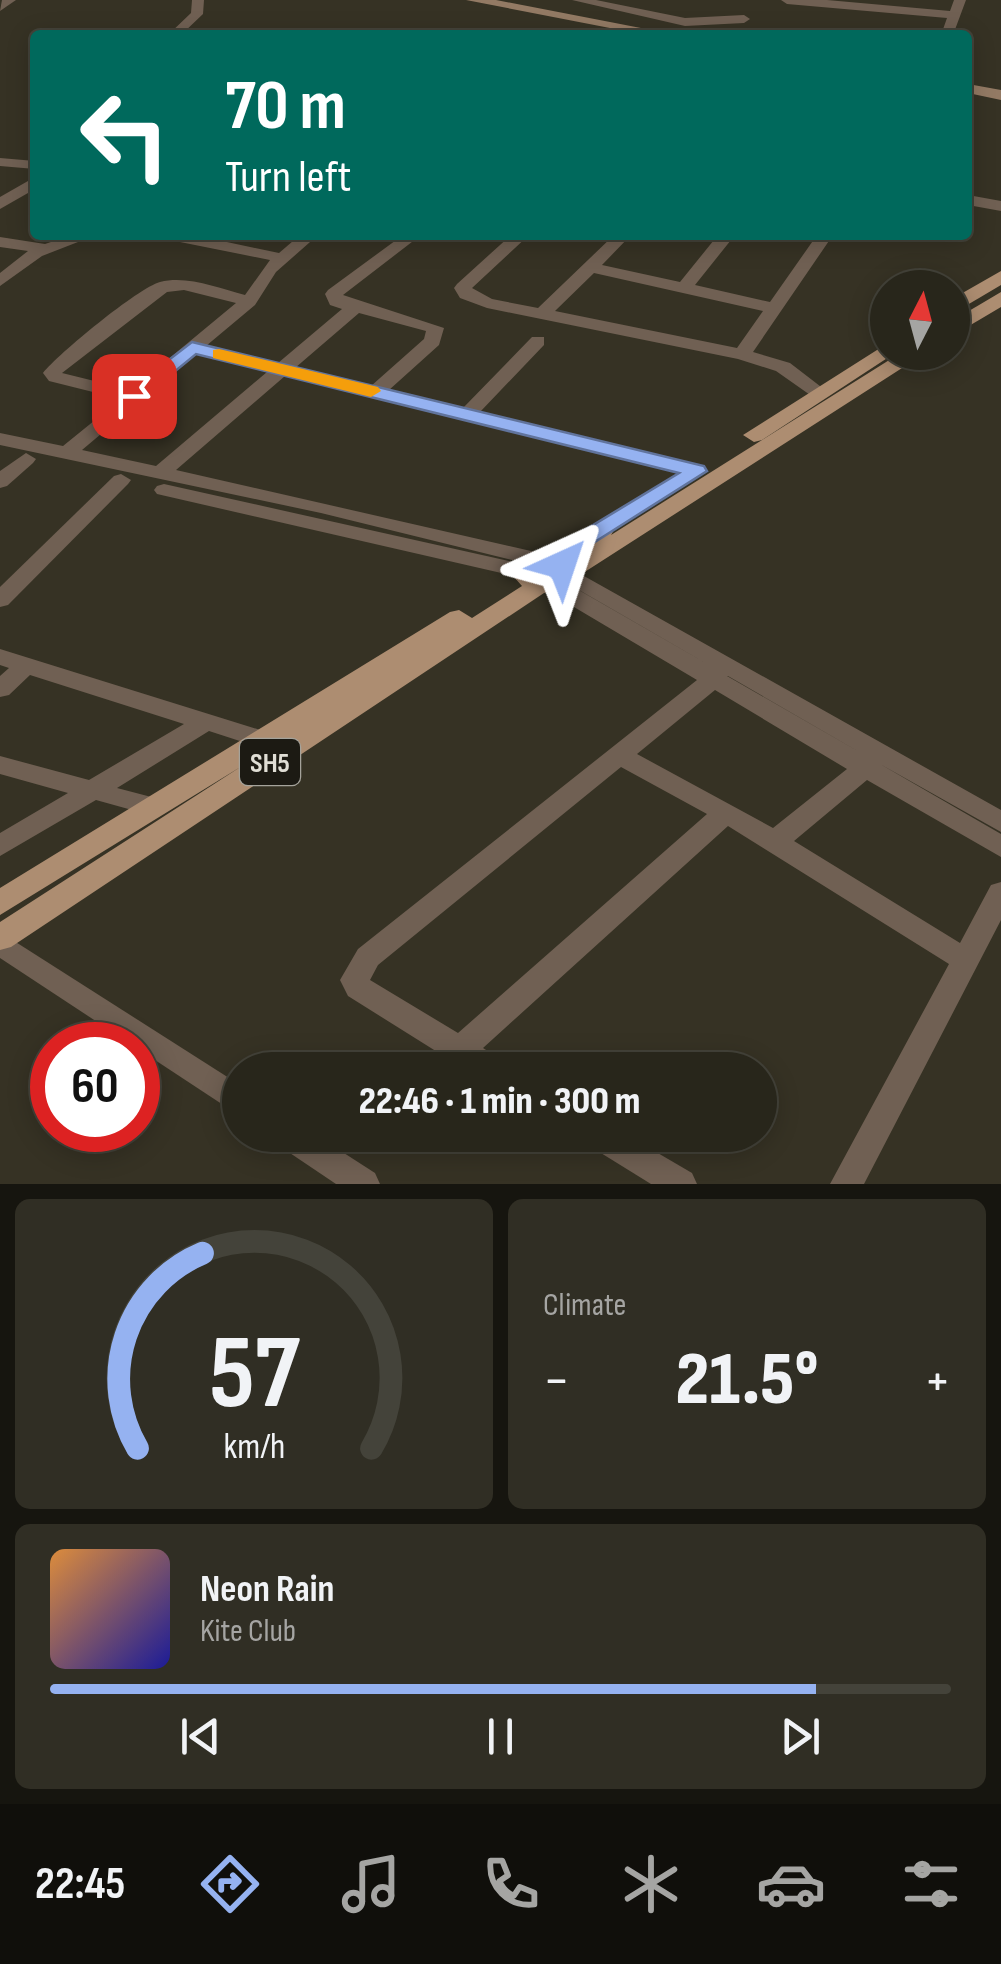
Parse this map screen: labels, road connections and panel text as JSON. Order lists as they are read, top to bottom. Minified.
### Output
{"streets":{"main road":["SH5"]},"north":"top","page":{"turn":["70 m","Turn left"],"limit":"60","trip":"22:46 · 1 min · 300 m","tile":"Climate","heat":["−","21.5°","+"],"song":["Neon Rain","Kite Club"],"tabs":"22:45","gauge":["57","km/h"]}}
